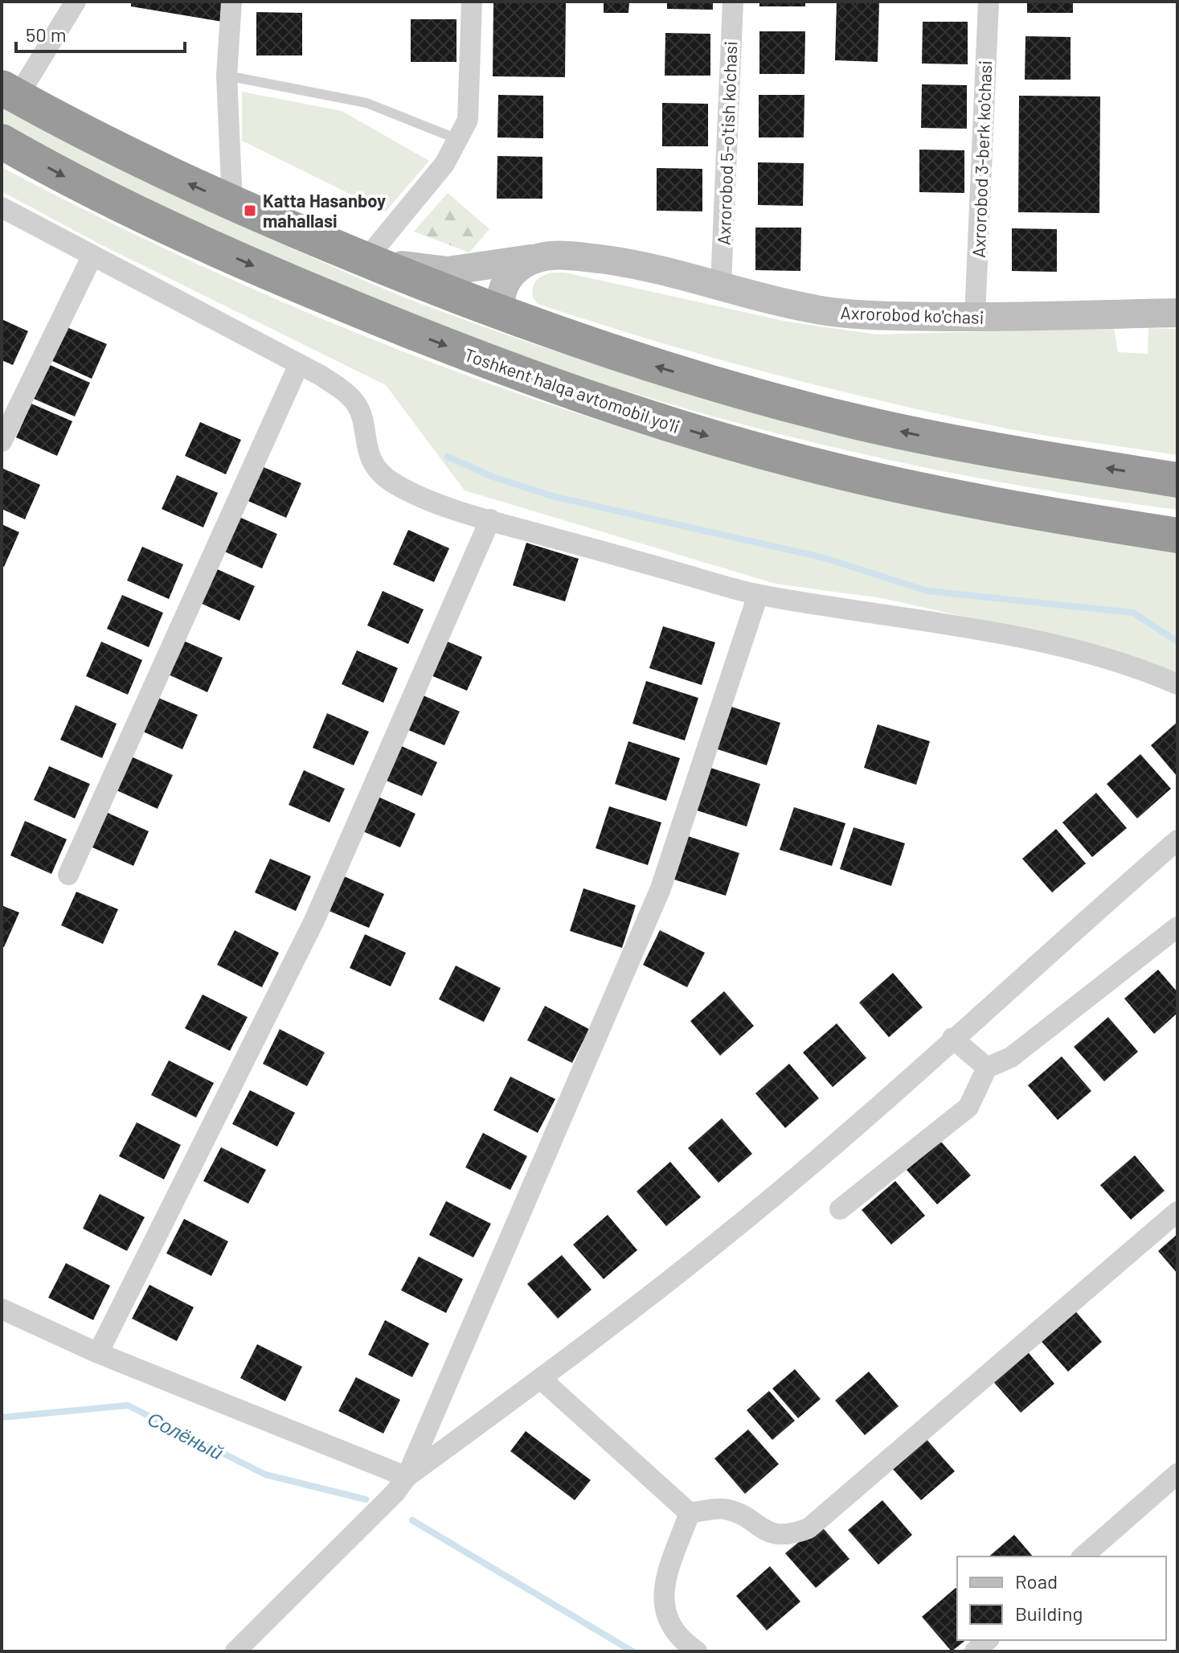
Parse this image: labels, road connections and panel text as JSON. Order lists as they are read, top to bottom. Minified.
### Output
{"streets":{"highway":["Toshkent halqa avtomobil yo'li"],"street":["Axrorobod 5-o'tish ko'chasi","Axrorobod 3-berk ko'chasi","Axrorobod ko'chasi"]},"crossings":[["Axrorobod 5-o'tish ko'chasi","Axrorobod ko'chasi"],["Axrorobod 3-berk ko'chasi","Axrorobod ko'chasi"]],"water":["Солёный"],"places":{"transit":["Katta Hasanboy mahallasi"]},"legend":["Road","Building"],"scale_bar":"50 m"}
